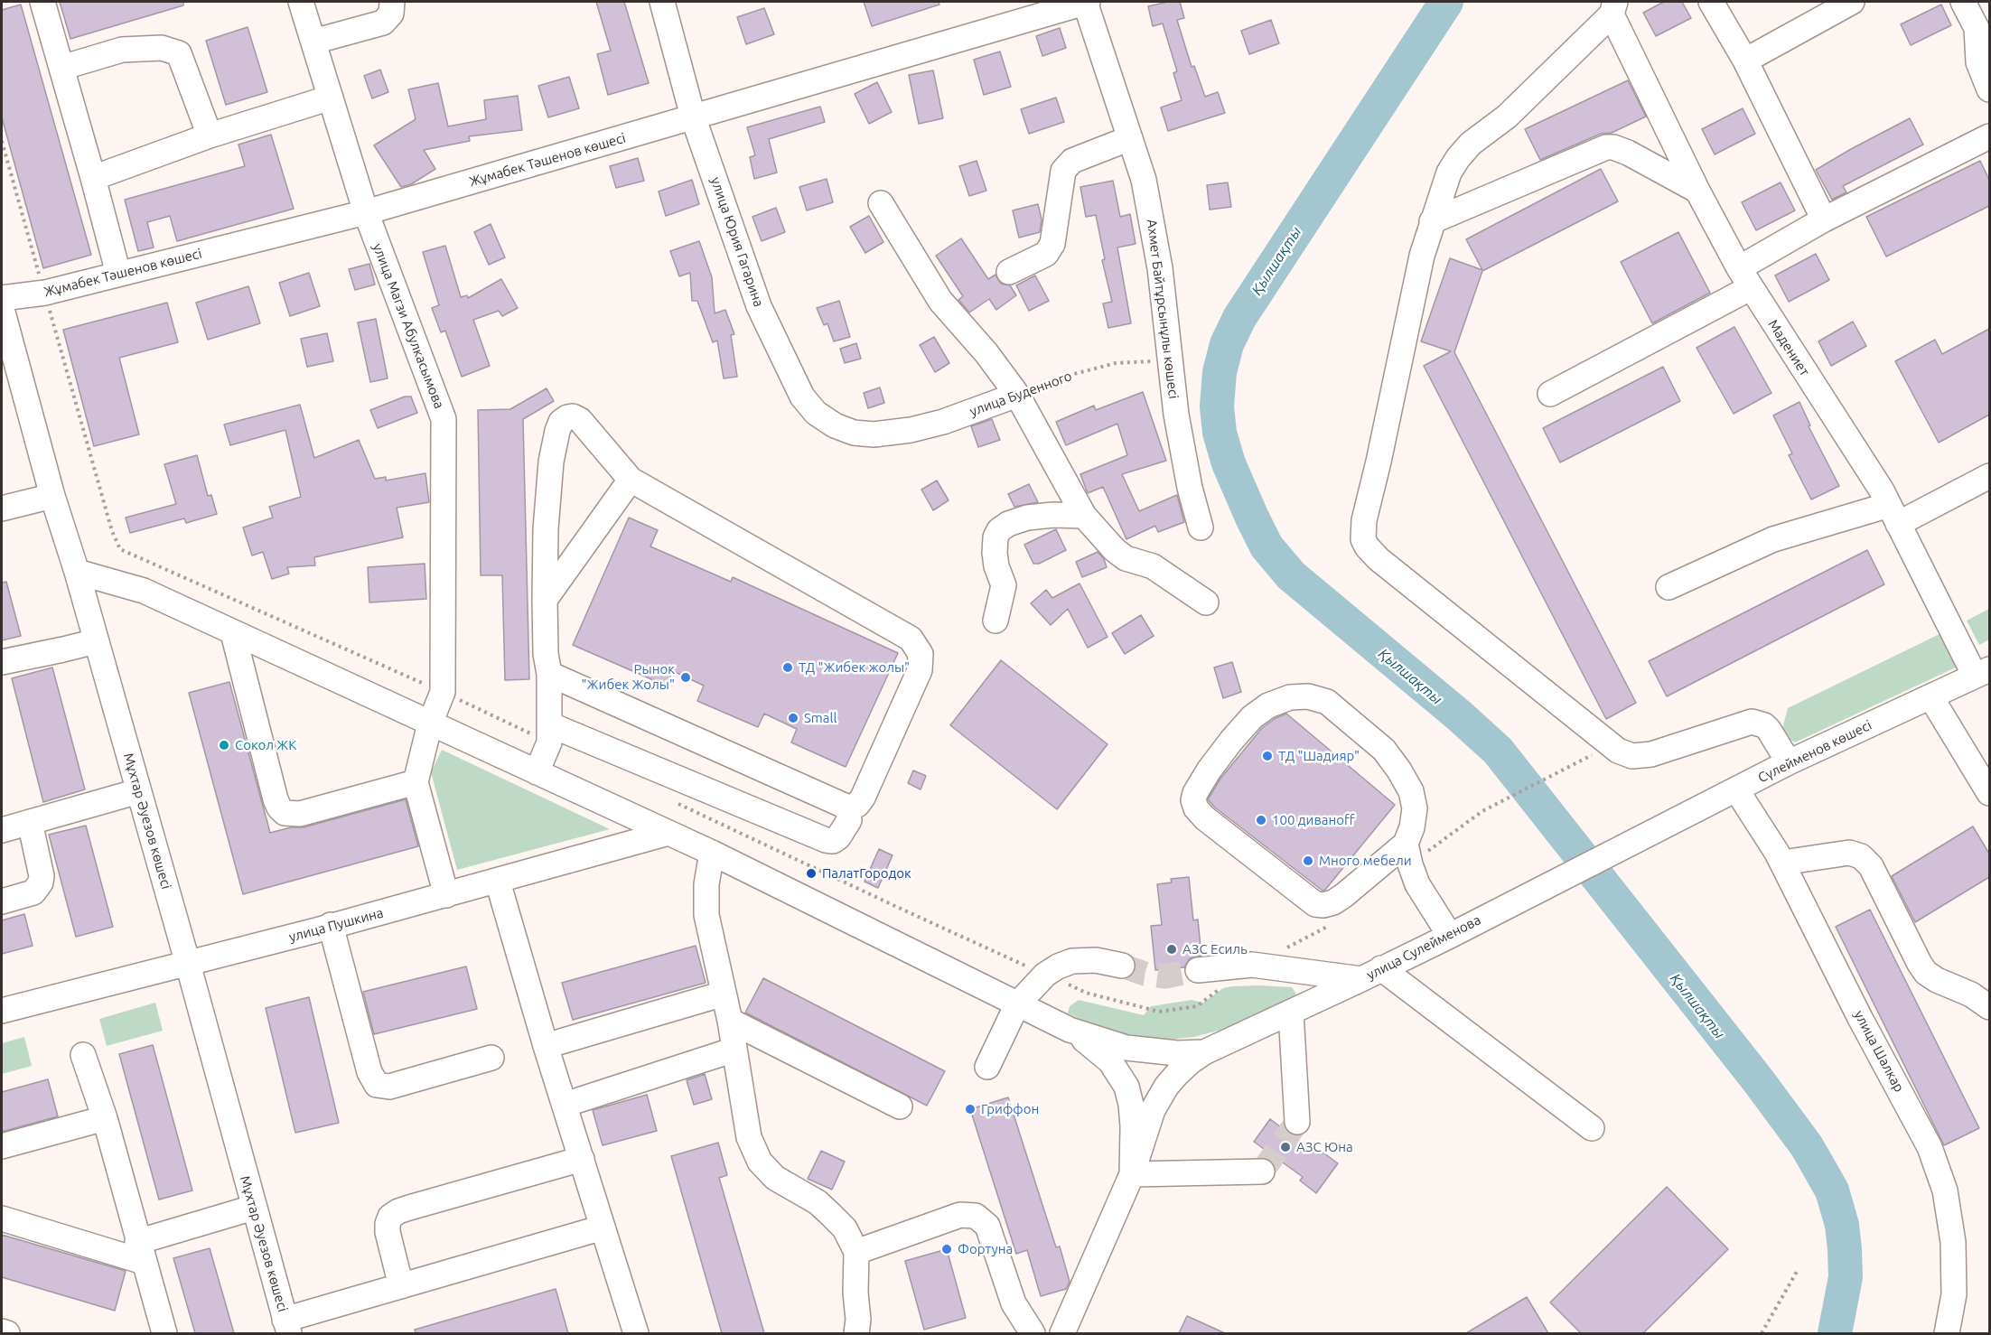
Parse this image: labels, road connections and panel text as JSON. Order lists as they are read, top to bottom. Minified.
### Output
{"streets":{"street":["Жұмабек Тәшенов көшесі","улица Юрия Гагарина","Ахмет Байтұрсынұлы көшесі","улица Магзи Абулкасымова","Мадениет","улица Буденного","Сүлейменов көшесі","Мұхтар Әуезов көшесі","улица Пушкина","улица Сулейменова","улица Шалкар"]},"crossings":[["Жұмабек Тәшенов көшесі","улица Юрия Гагарина"],["Жұмабек Тәшенов көшесі","Ахмет Байтұрсынұлы көшесі"],["Жұмабек Тәшенов көшесі","улица Магзи Абулкасымова"],["улица Юрия Гагарина","улица Буденного"],["Ахмет Байтұрсынұлы көшесі","улица Буденного"],["Мадениет","Сүлейменов көшесі"],["Сүлейменов көшесі","улица Сулейменова"],["Сүлейменов көшесі","улица Шалкар"],["Мұхтар Әуезов көшесі","улица Пушкина"]],"water":["Қылшақты"],"places":["ТД \"Жибек жолы\"","Рынок \"Жибек Жолы\"","Small","Сокол ЖК","ТД \"Шадияр\"","100 диваноff","Много мебели","ПалатГородок","АЗС Есиль","Гриффон","АЗС Юна","Фортуна"]}
